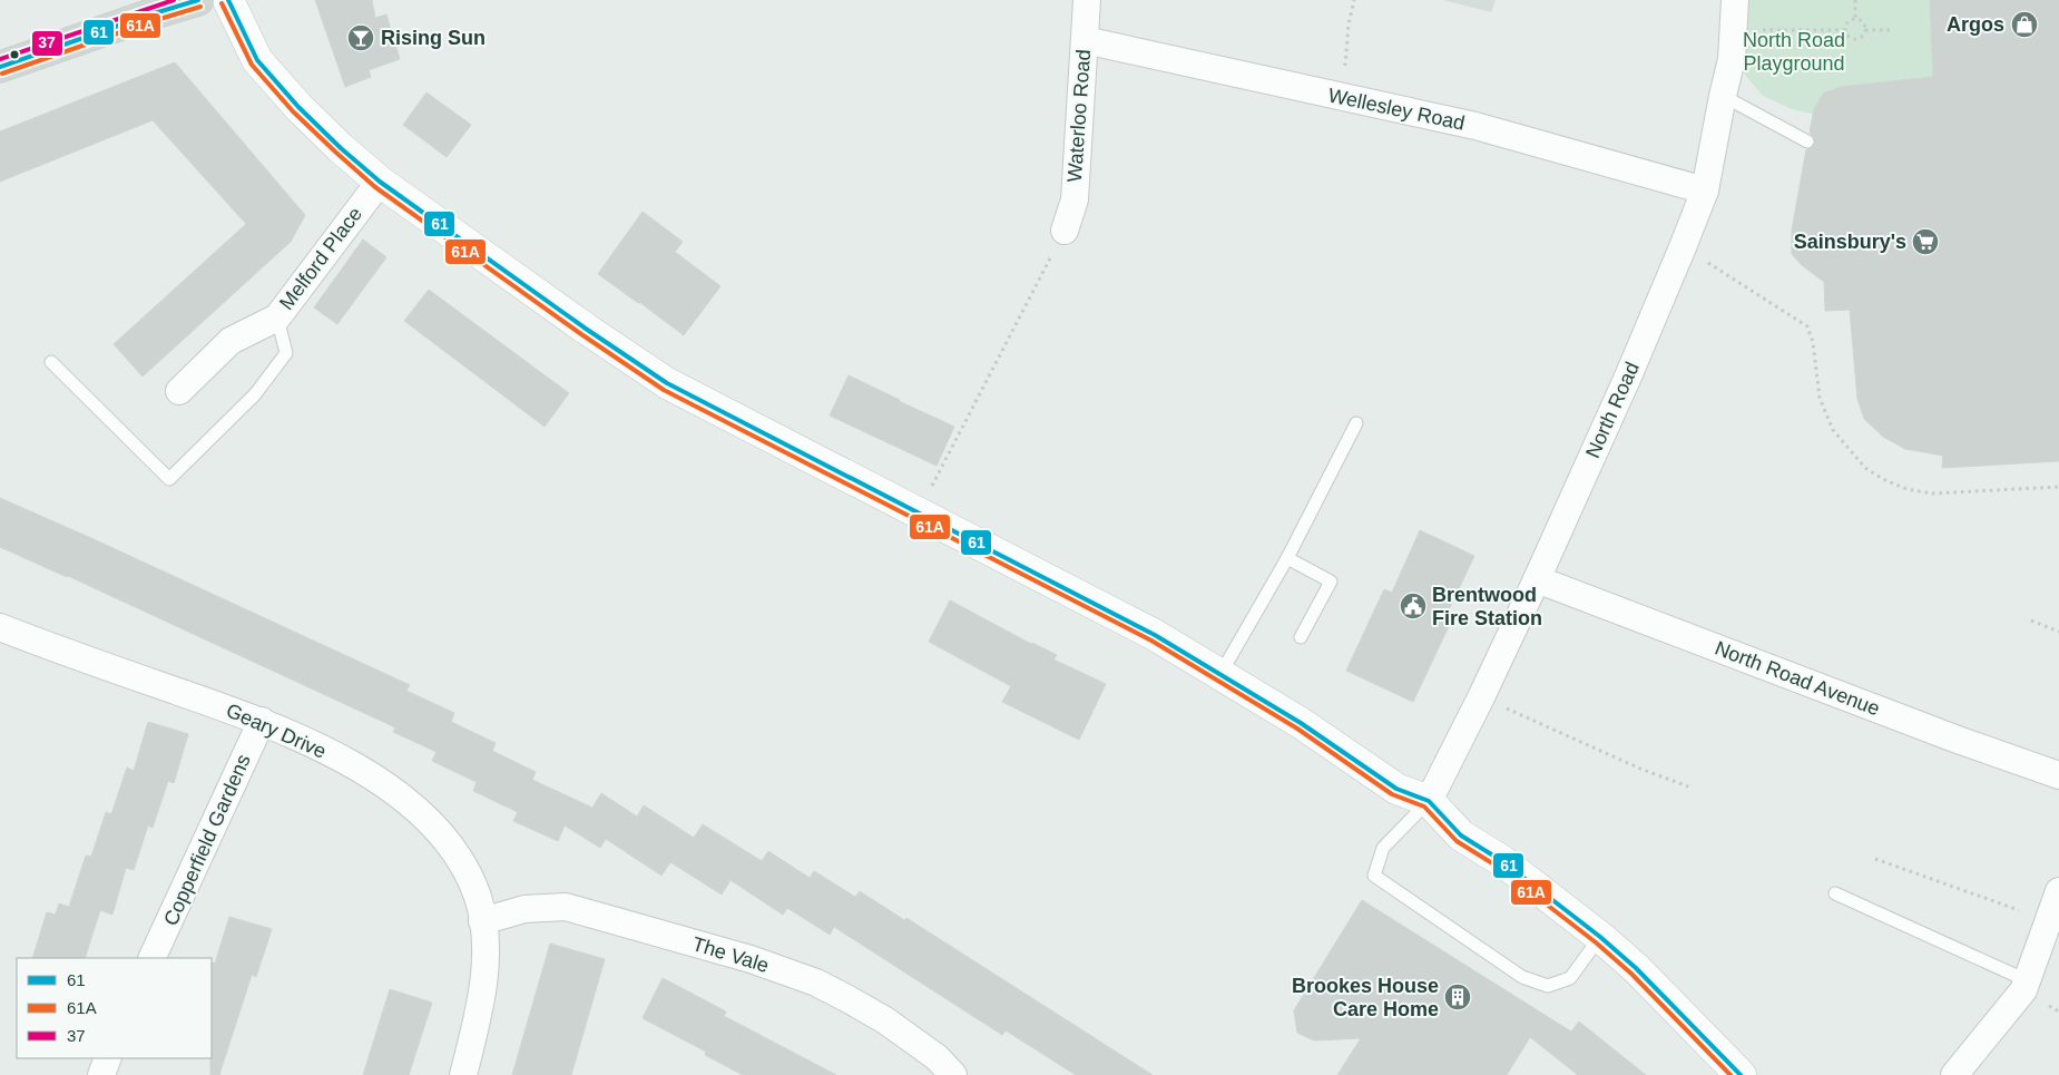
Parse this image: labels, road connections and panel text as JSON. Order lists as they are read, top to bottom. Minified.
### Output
{"streets":{"street":["Wellesley Road","Waterloo Road","Melford Place","North Road","North Road Avenue","Geary Drive","Copperfield Gardens","The Vale"]},"crossings":[["Wellesley Road","Waterloo Road"],["Wellesley Road","North Road"],["North Road","North Road Avenue"],["Geary Drive","Copperfield Gardens"],["Geary Drive","The Vale"]],"parks":["North Road Playground"],"places":{"shop":["Argos"],"bar":["Rising Sun"],"supermarket":["Sainsbury's"],"public building":["Brentwood Fire Station"],"building":["Brookes House Care Home"]},"lines":["transit line 61","transit line 37","transit line 61A"],"legend":["61","61A","37"]}
